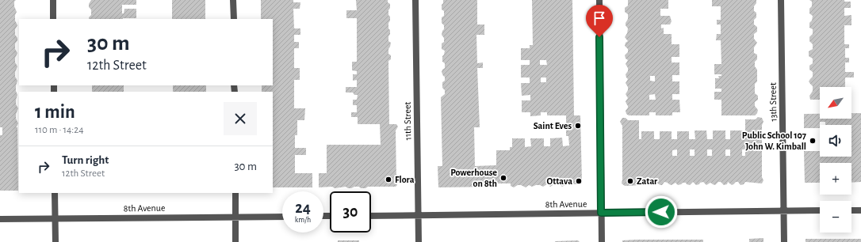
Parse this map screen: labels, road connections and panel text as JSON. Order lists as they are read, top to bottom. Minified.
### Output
{"streets":{"street":["13th Street","11th Street","8th Avenue"]},"crossings":[["13th Street","8th Avenue"],["11th Street","8th Avenue"]],"places":["Saint Eves","Public School 107 John W. Kimball","Powerhouse on 8th","Flora","Ottava","Zatar"],"north":"bottom left","page":{"turn":["30 m","12th Street"],"map_buttons":["+","−"],"heading":["1 min","110 m · 14:24"],"list":[{"name":"Turn right","note":"12th Street","value":"30 m"}],"speed":"24 km/h","limit":"30"}}
